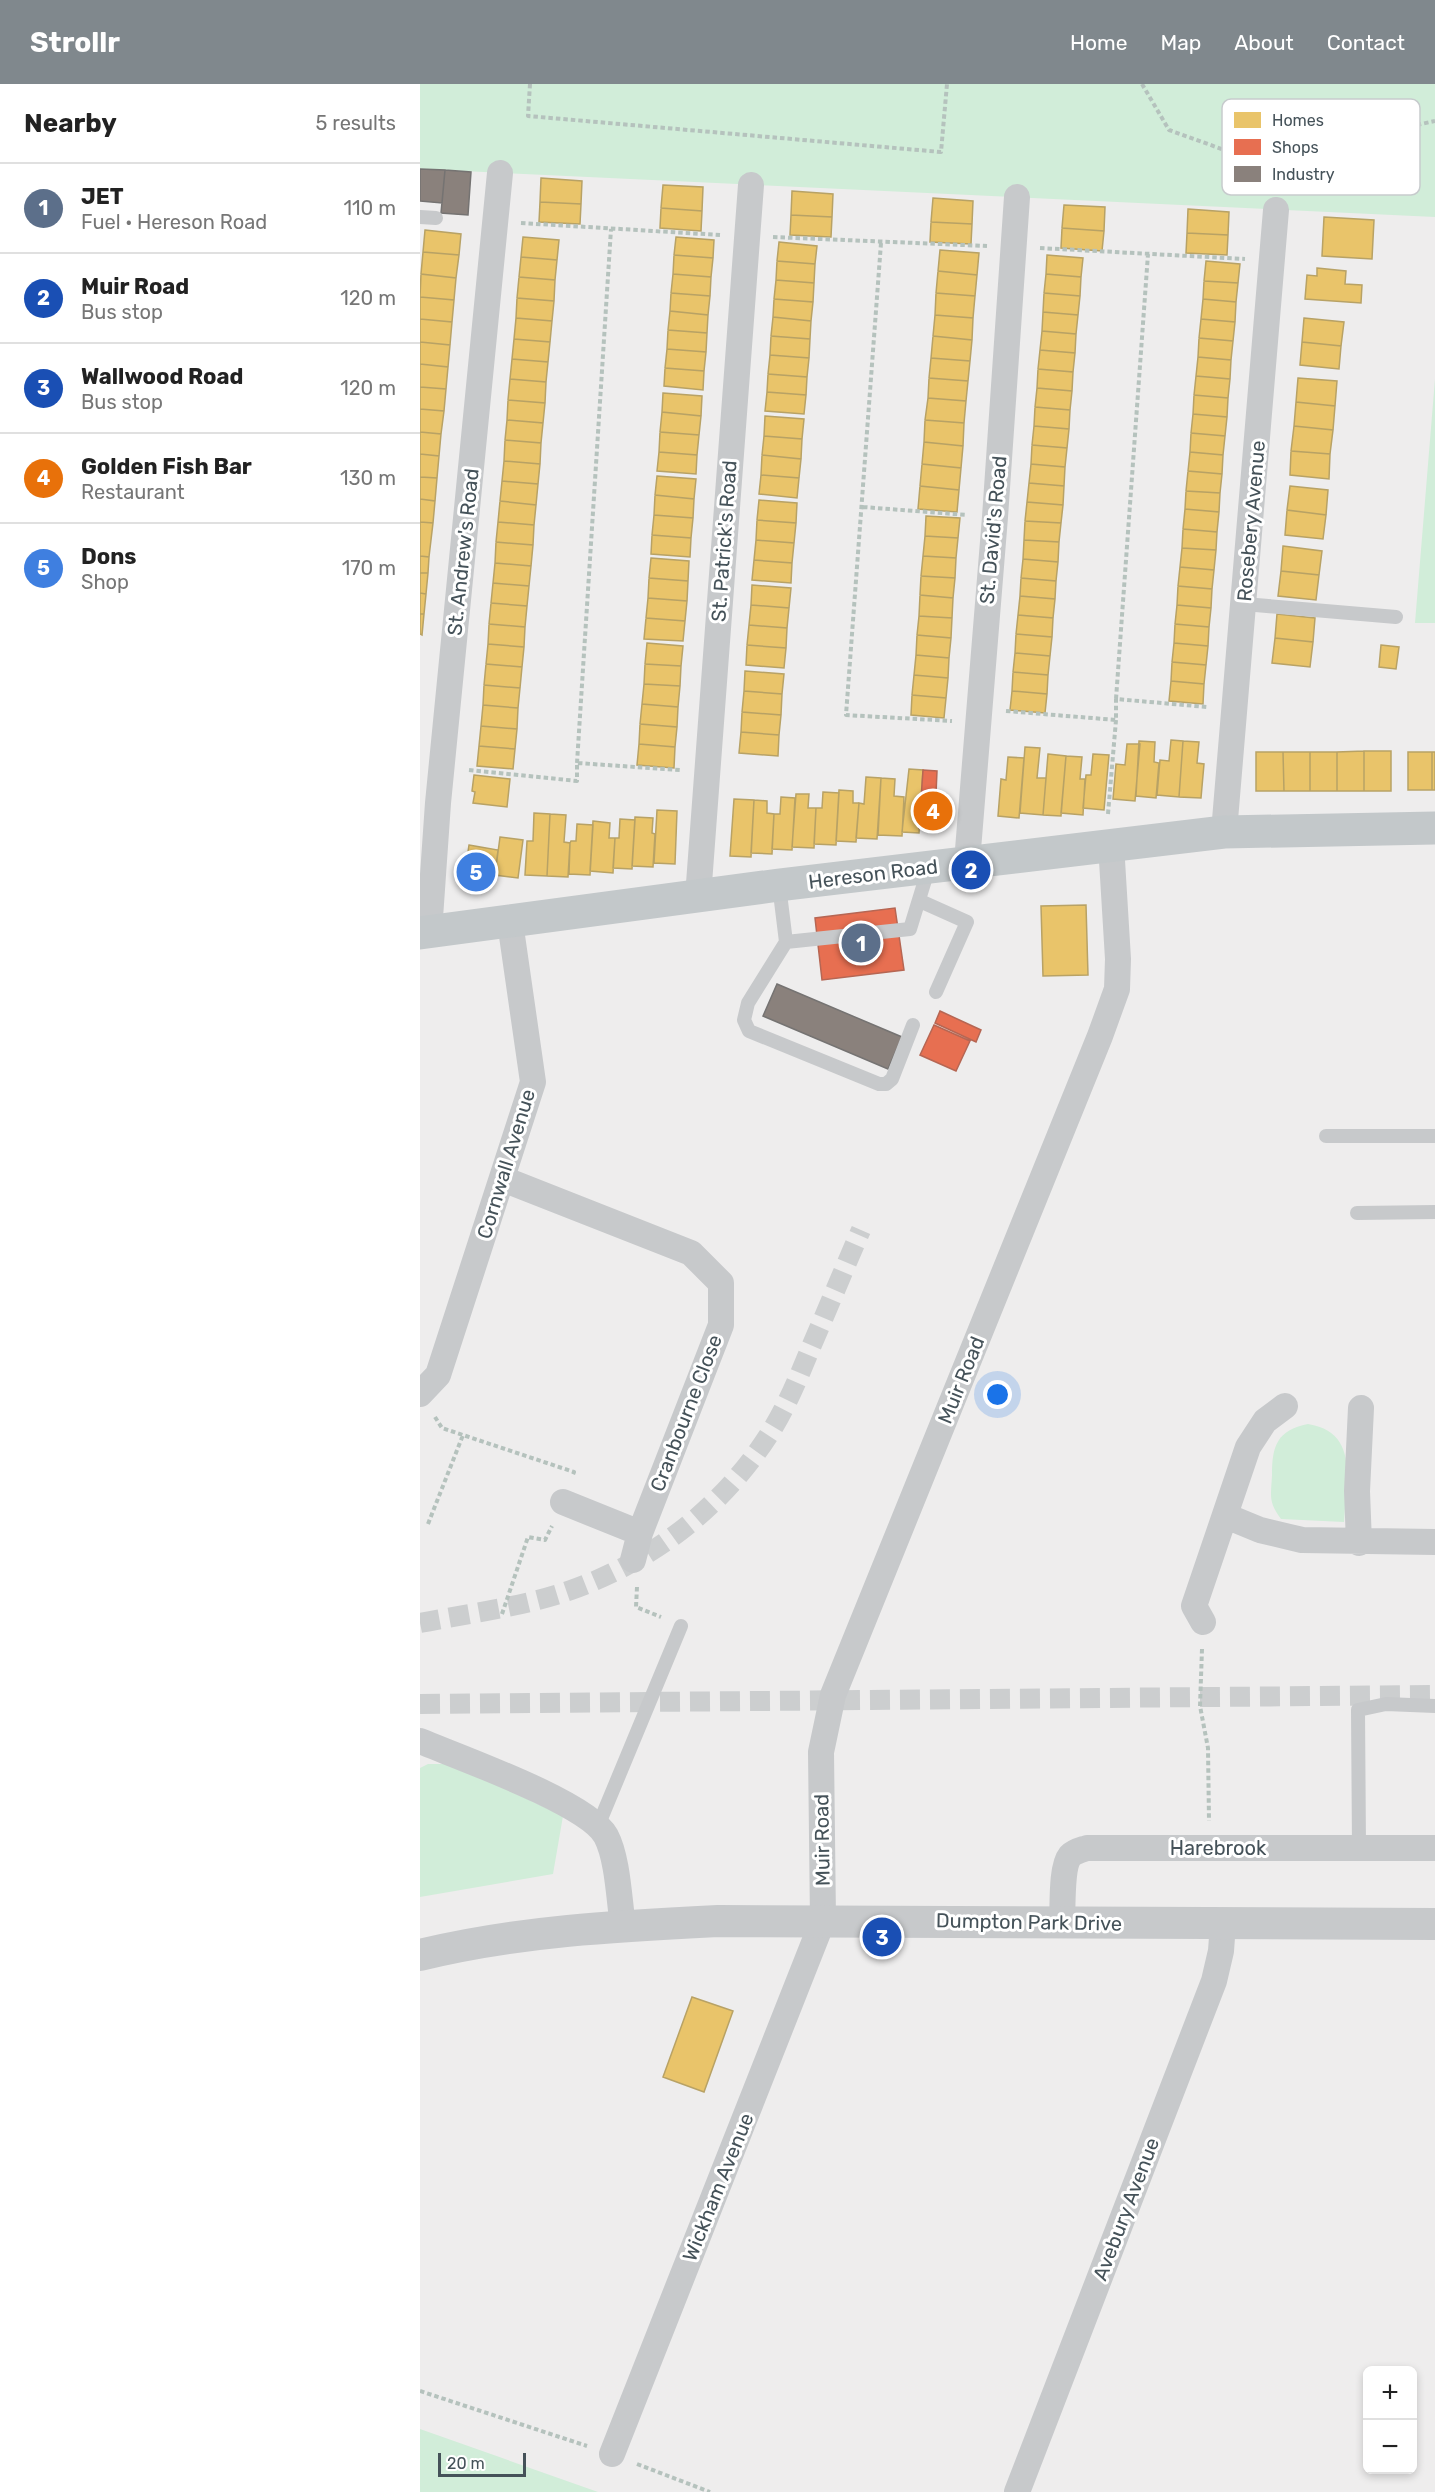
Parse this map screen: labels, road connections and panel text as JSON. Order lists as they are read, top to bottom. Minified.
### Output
{"streets":{"main road":["Hereson Road"],"street":["Rosebery Avenue","St. David's Road","St. Patrick's Road","St. Andrew's Road","Cornwall Avenue","Muir Road","Cranbourne Close","Harebrook","Dumpton Park Drive","Wickham Avenue","Avebury Avenue"]},"crossings":[["Rosebery Avenue","Hereson Road"],["St. David's Road","Hereson Road"],["St. Patrick's Road","Hereson Road"],["St. Andrew's Road","Hereson Road"],["Hereson Road","Cornwall Avenue"],["Hereson Road","Muir Road"],["Cornwall Avenue","Cranbourne Close"],["Muir Road","Dumpton Park Drive"],["Muir Road","Wickham Avenue"],["Harebrook","Dumpton Park Drive"],["Dumpton Park Drive","Wickham Avenue"],["Dumpton Park Drive","Avebury Avenue"]],"legend":["Homes","Shops","Industry"],"scale_bar":"20 m","page":{"header":"Strollr","nav":["Home","Map","About","Contact"],"heading":["Nearby","5 results"],"list":[{"mark":"1","name":"JET","note":"Fuel · Hereson Road","value":"110 m"},{"mark":"2","name":"Muir Road","note":"Bus stop","value":"120 m"},{"mark":"3","name":"Wallwood Road","note":"Bus stop","value":"120 m"},{"mark":"4","name":"Golden Fish Bar","note":"Restaurant","value":"130 m"},{"mark":"5","name":"Dons","note":"Shop","value":"170 m"}],"pins":["4","2","5","1","3"],"map_buttons":["+","−"],"scale":"20 m"}}
